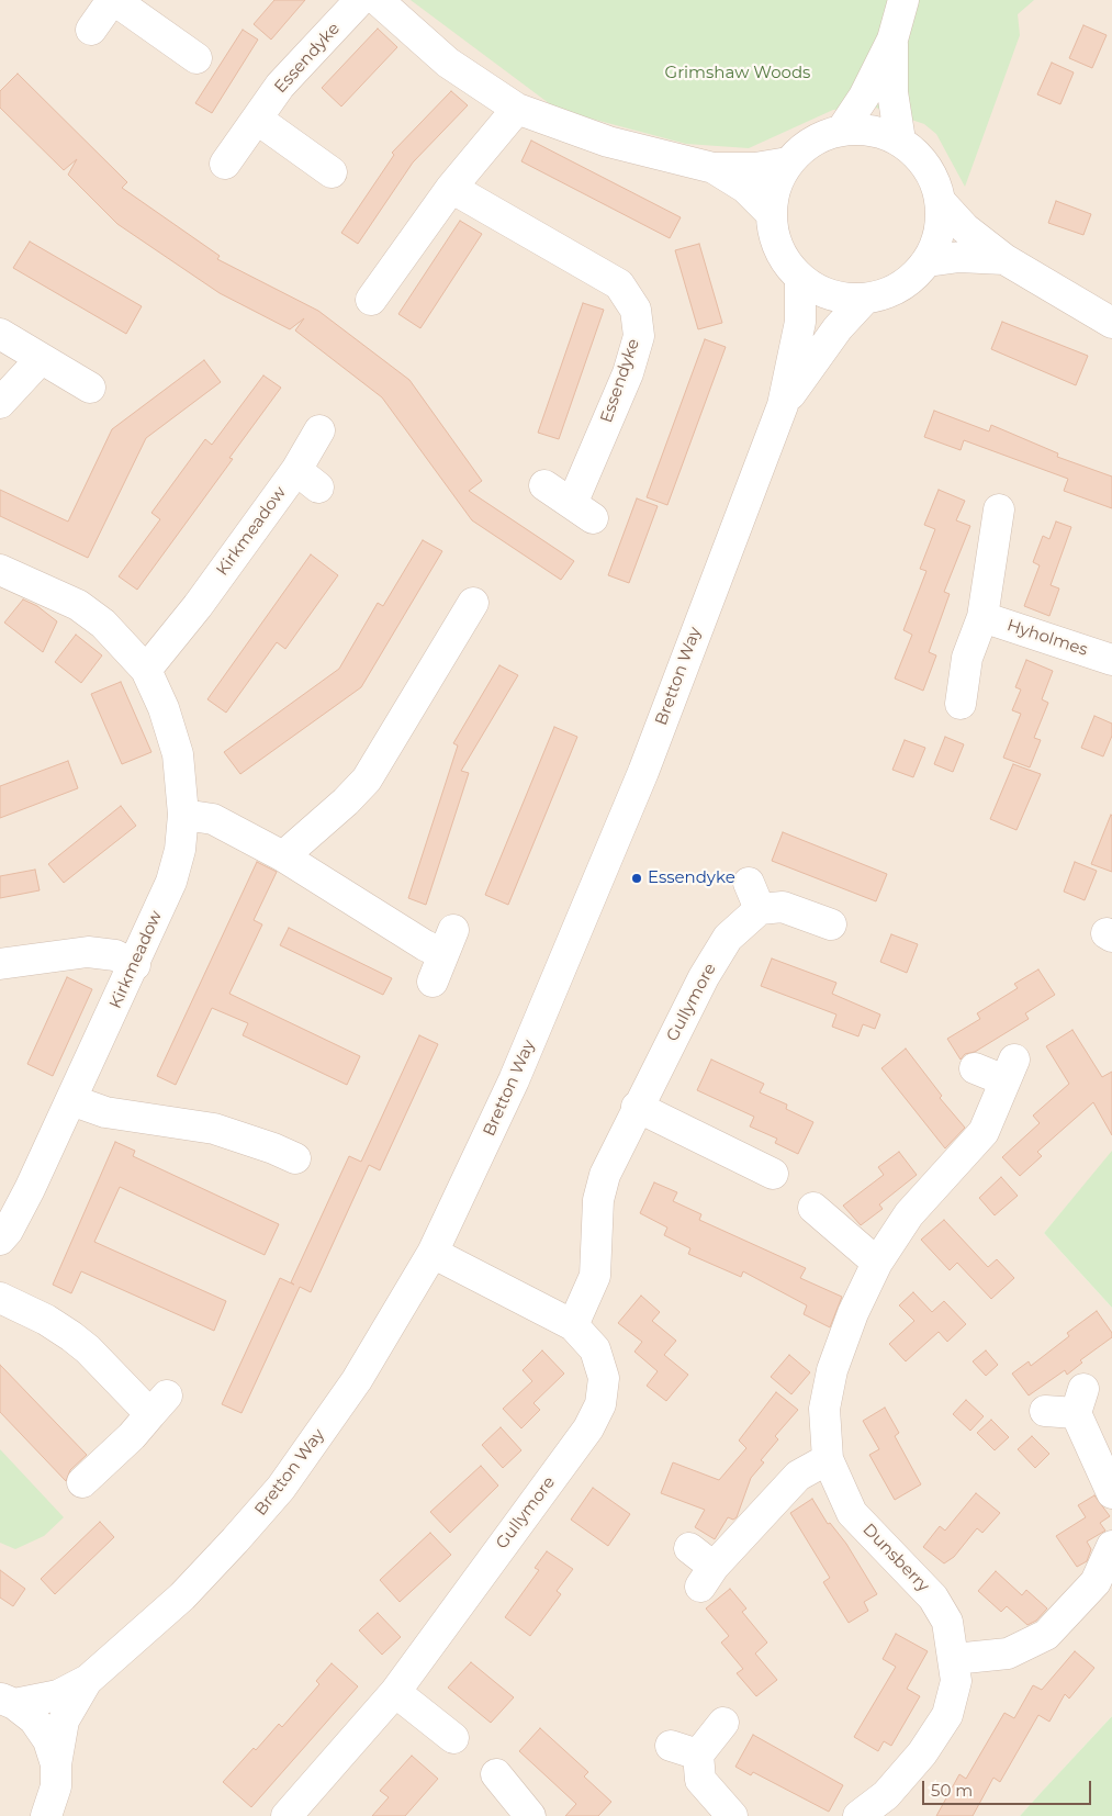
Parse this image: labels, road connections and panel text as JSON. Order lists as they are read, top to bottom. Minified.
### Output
{"streets":{"street":["Essendyke","Kirkmeadow","Hyholmes","Bretton Way","Gullymore","Dunsberry"]},"crossings":[["Bretton Way","Gullymore"]],"parks":["Grimshaw Woods"],"places":["Essendyke"],"scale_bar":"50 m"}
